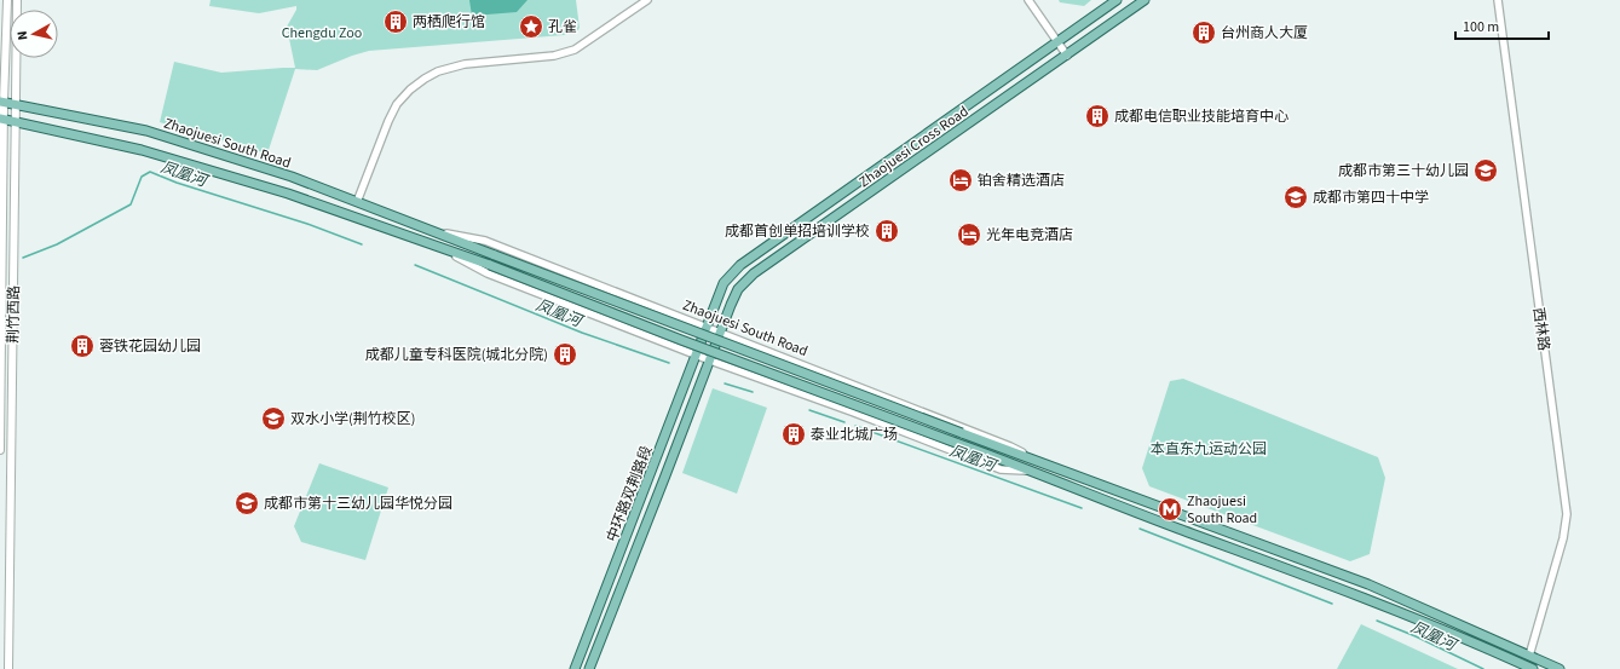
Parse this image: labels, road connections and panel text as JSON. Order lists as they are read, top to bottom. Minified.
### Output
{"streets":{"main road":["Zhaojuesi South Road","Zhaojuesi Cross Road","荆竹西路","中环路双荆路段"],"street":["西林路"]},"crossings":[["Zhaojuesi South Road","Zhaojuesi Cross Road"],["Zhaojuesi South Road","荆竹西路"],["Zhaojuesi South Road","西林路"],["Zhaojuesi South Road","中环路双荆路段"],["Zhaojuesi Cross Road","中环路双荆路段"]],"water":["凤凰河"],"parks":["Chengdu Zoo","本直东九运动公园"],"places":{"building":["两栖爬行馆","台州商人大厦","成都电信职业技能培育中心","成都首创单招培训学校","蓉铁花园幼儿园","成都儿童专科医院(城北分院)","泰业北城广场"],"place":["孔雀"],"school or university":["成都市第三十幼儿园","成都市第四十中学","双水小学(荆竹校区)","成都市第十三幼儿园华悦分园"],"hotel":["铂舍精选酒店","光年电竞酒店"],"metro station":["Zhaojuesi South Road"]},"scale_bar":"100 m","north":"left"}
